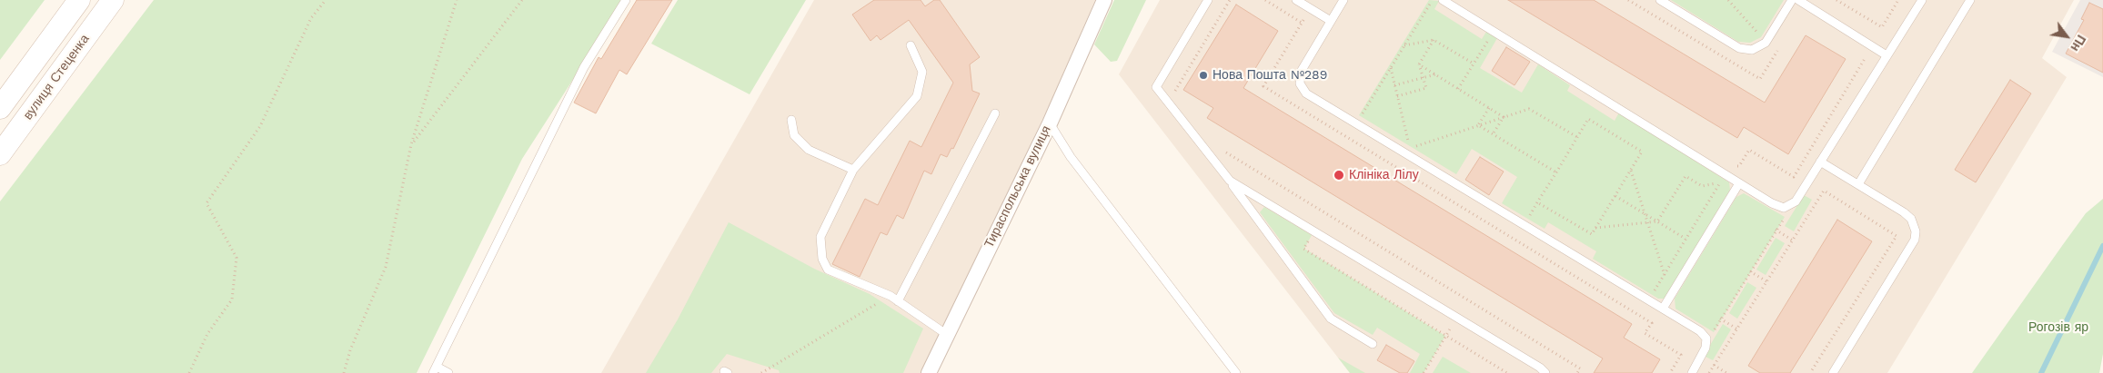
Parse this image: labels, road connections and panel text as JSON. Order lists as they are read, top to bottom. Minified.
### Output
{"streets":{"main road":["вулиця Стеценка"],"street":["Тираспольська вулиця"]},"parks":["Рогозів яр"],"places":["Нова Пошта №289","Клініка Лілу"],"north":"bottom right"}
